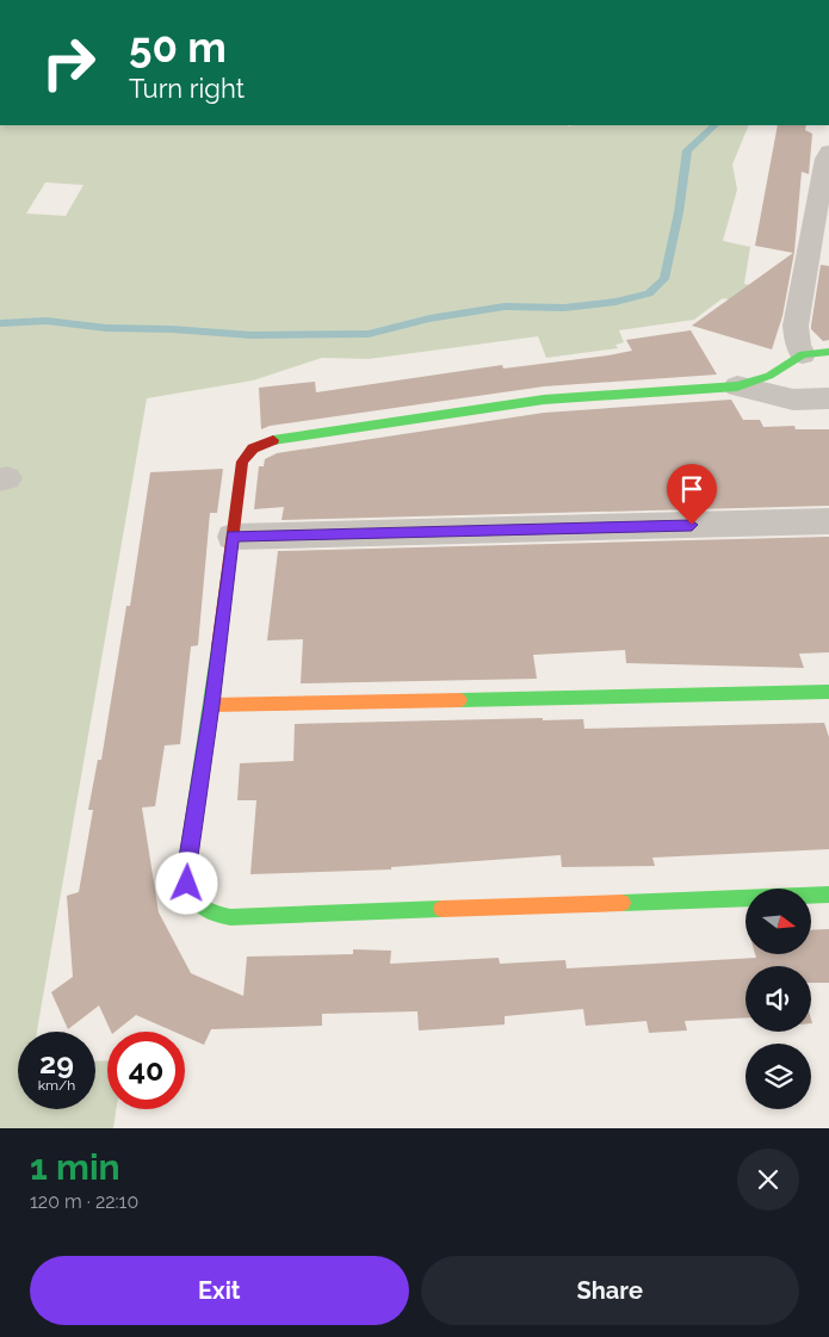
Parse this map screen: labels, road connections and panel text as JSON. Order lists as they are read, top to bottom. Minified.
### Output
{"north":"right","page":{"turn":["50 m","Turn right"],"speed":"29 km/h","limit":"40","heading":["1 min","120 m · 22:10"],"buttons":["Exit","Share"]}}
